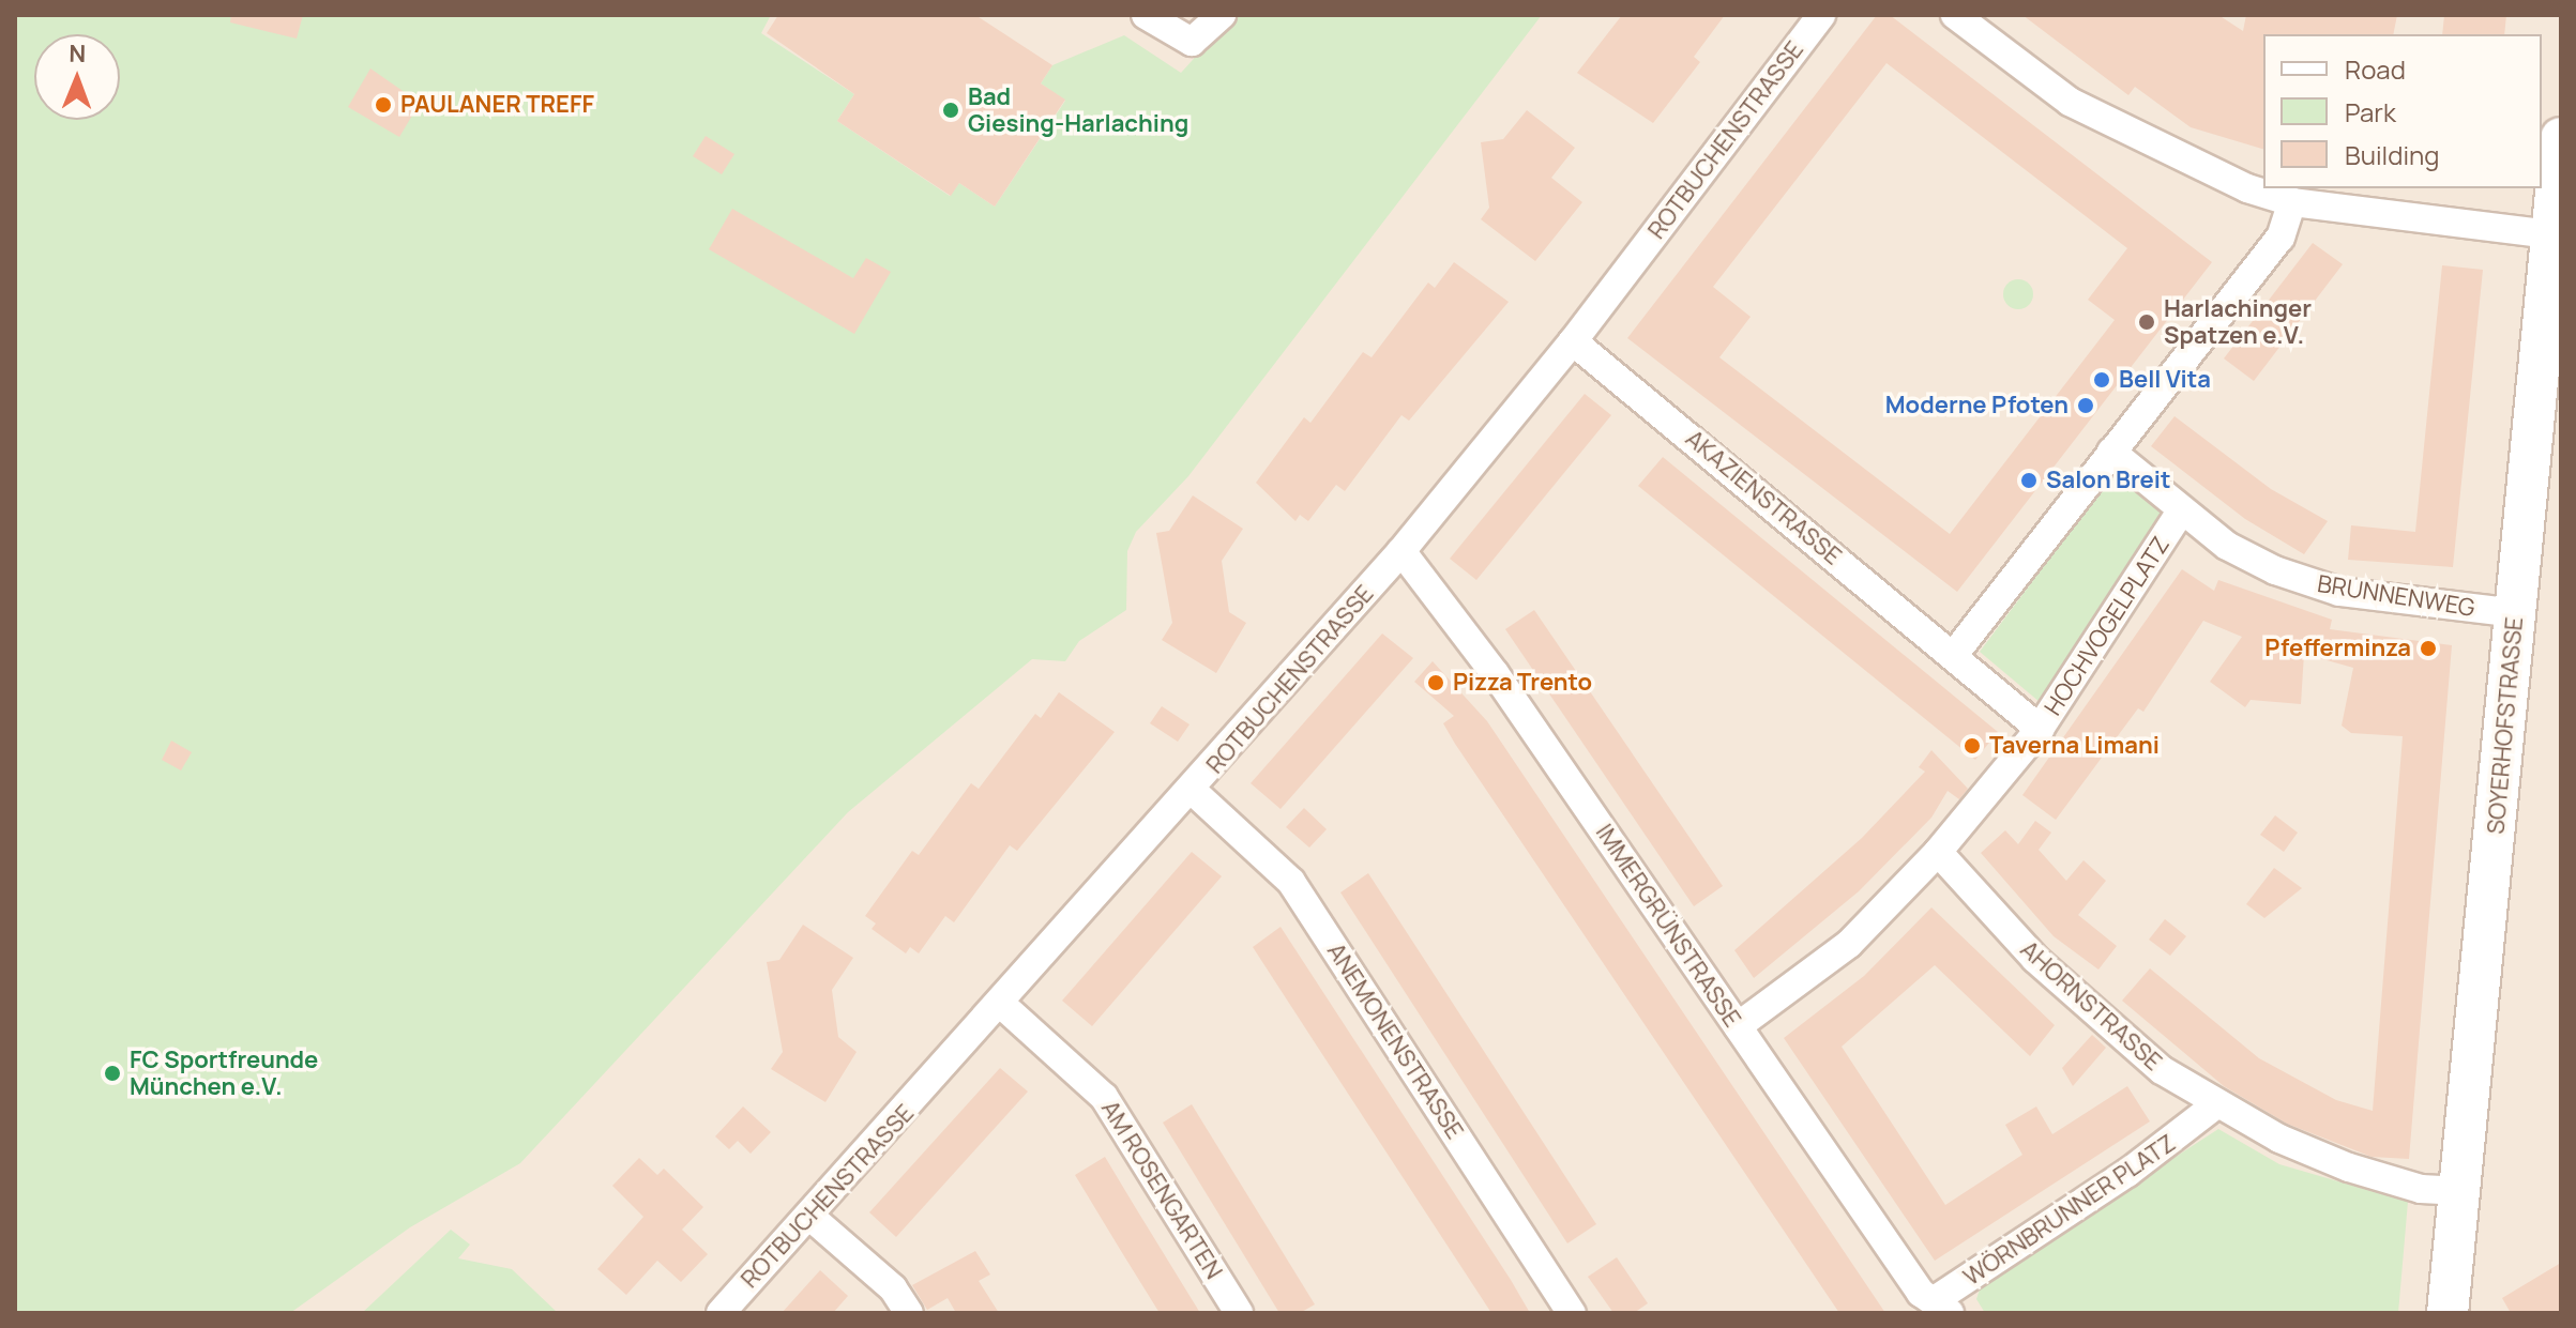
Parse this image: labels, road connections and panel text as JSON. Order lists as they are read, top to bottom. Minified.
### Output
{"streets":{"main road":["SOYERHOFSTRASSE"],"street":["ROTBUCHENSTRASSE","AKAZIENSTRASSE","BRUNNENWEG","HOCHVOGELPLATZ","IMMERGRÜNSTRASSE","AHORNSTRASSE","ANEMONENSTRASSE","AM ROSENGARTEN","WÖRNBRUNNER PLATZ"]},"crossings":[["ROTBUCHENSTRASSE","AKAZIENSTRASSE"],["ROTBUCHENSTRASSE","IMMERGRÜNSTRASSE"],["ROTBUCHENSTRASSE","ANEMONENSTRASSE"],["ROTBUCHENSTRASSE","AM ROSENGARTEN"],["AKAZIENSTRASSE","HOCHVOGELPLATZ"],["BRUNNENWEG","HOCHVOGELPLATZ"],["BRUNNENWEG","SOYERHOFSTRASSE"],["SOYERHOFSTRASSE","AHORNSTRASSE"],["IMMERGRÜNSTRASSE","WÖRNBRUNNER PLATZ"],["AHORNSTRASSE","WÖRNBRUNNER PLATZ"]],"places":["PAULANER TREFF","Bad Giesing-Harlaching","Harlachinger Spatzen e.V.","Bell Vita","Moderne Pfoten","Salon Breit","Pfefferminza","Pizza Trento","Taverna Limani","FC Sportfreunde München e.V."],"legend":["Road","Park","Building"],"north":"top"}
